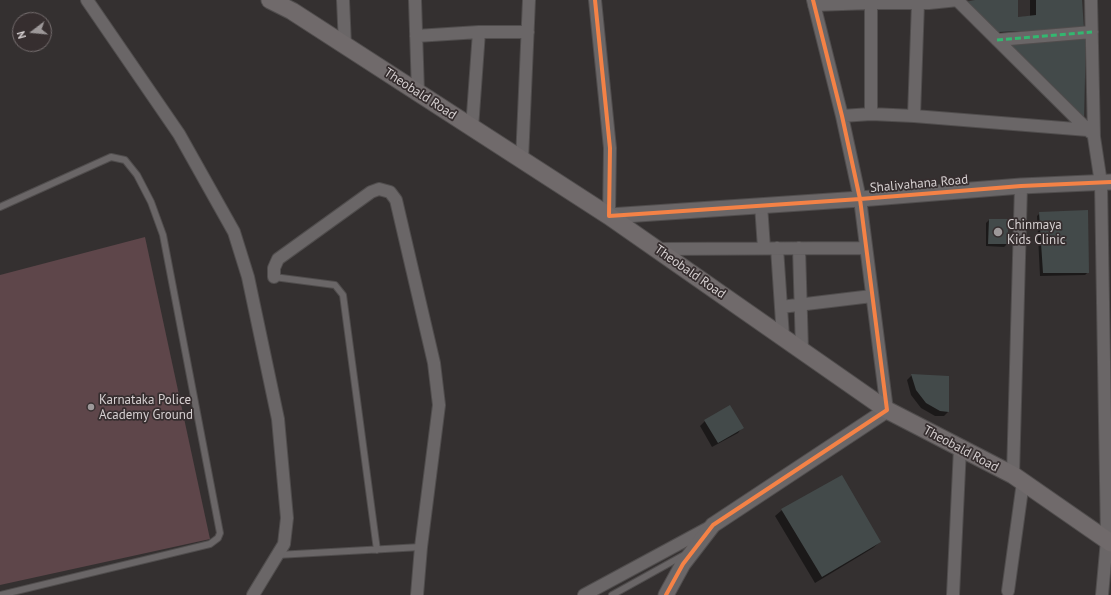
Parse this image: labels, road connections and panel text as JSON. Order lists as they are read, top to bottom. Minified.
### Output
{"streets":{"main road":["Theobald Road"],"street":["Shalivahana Road"]},"crossings":[["Theobald Road","Shalivahana Road"]],"places":["Chinmaya Kids Clinic","Karnataka Police Academy Ground"],"north":"left"}
